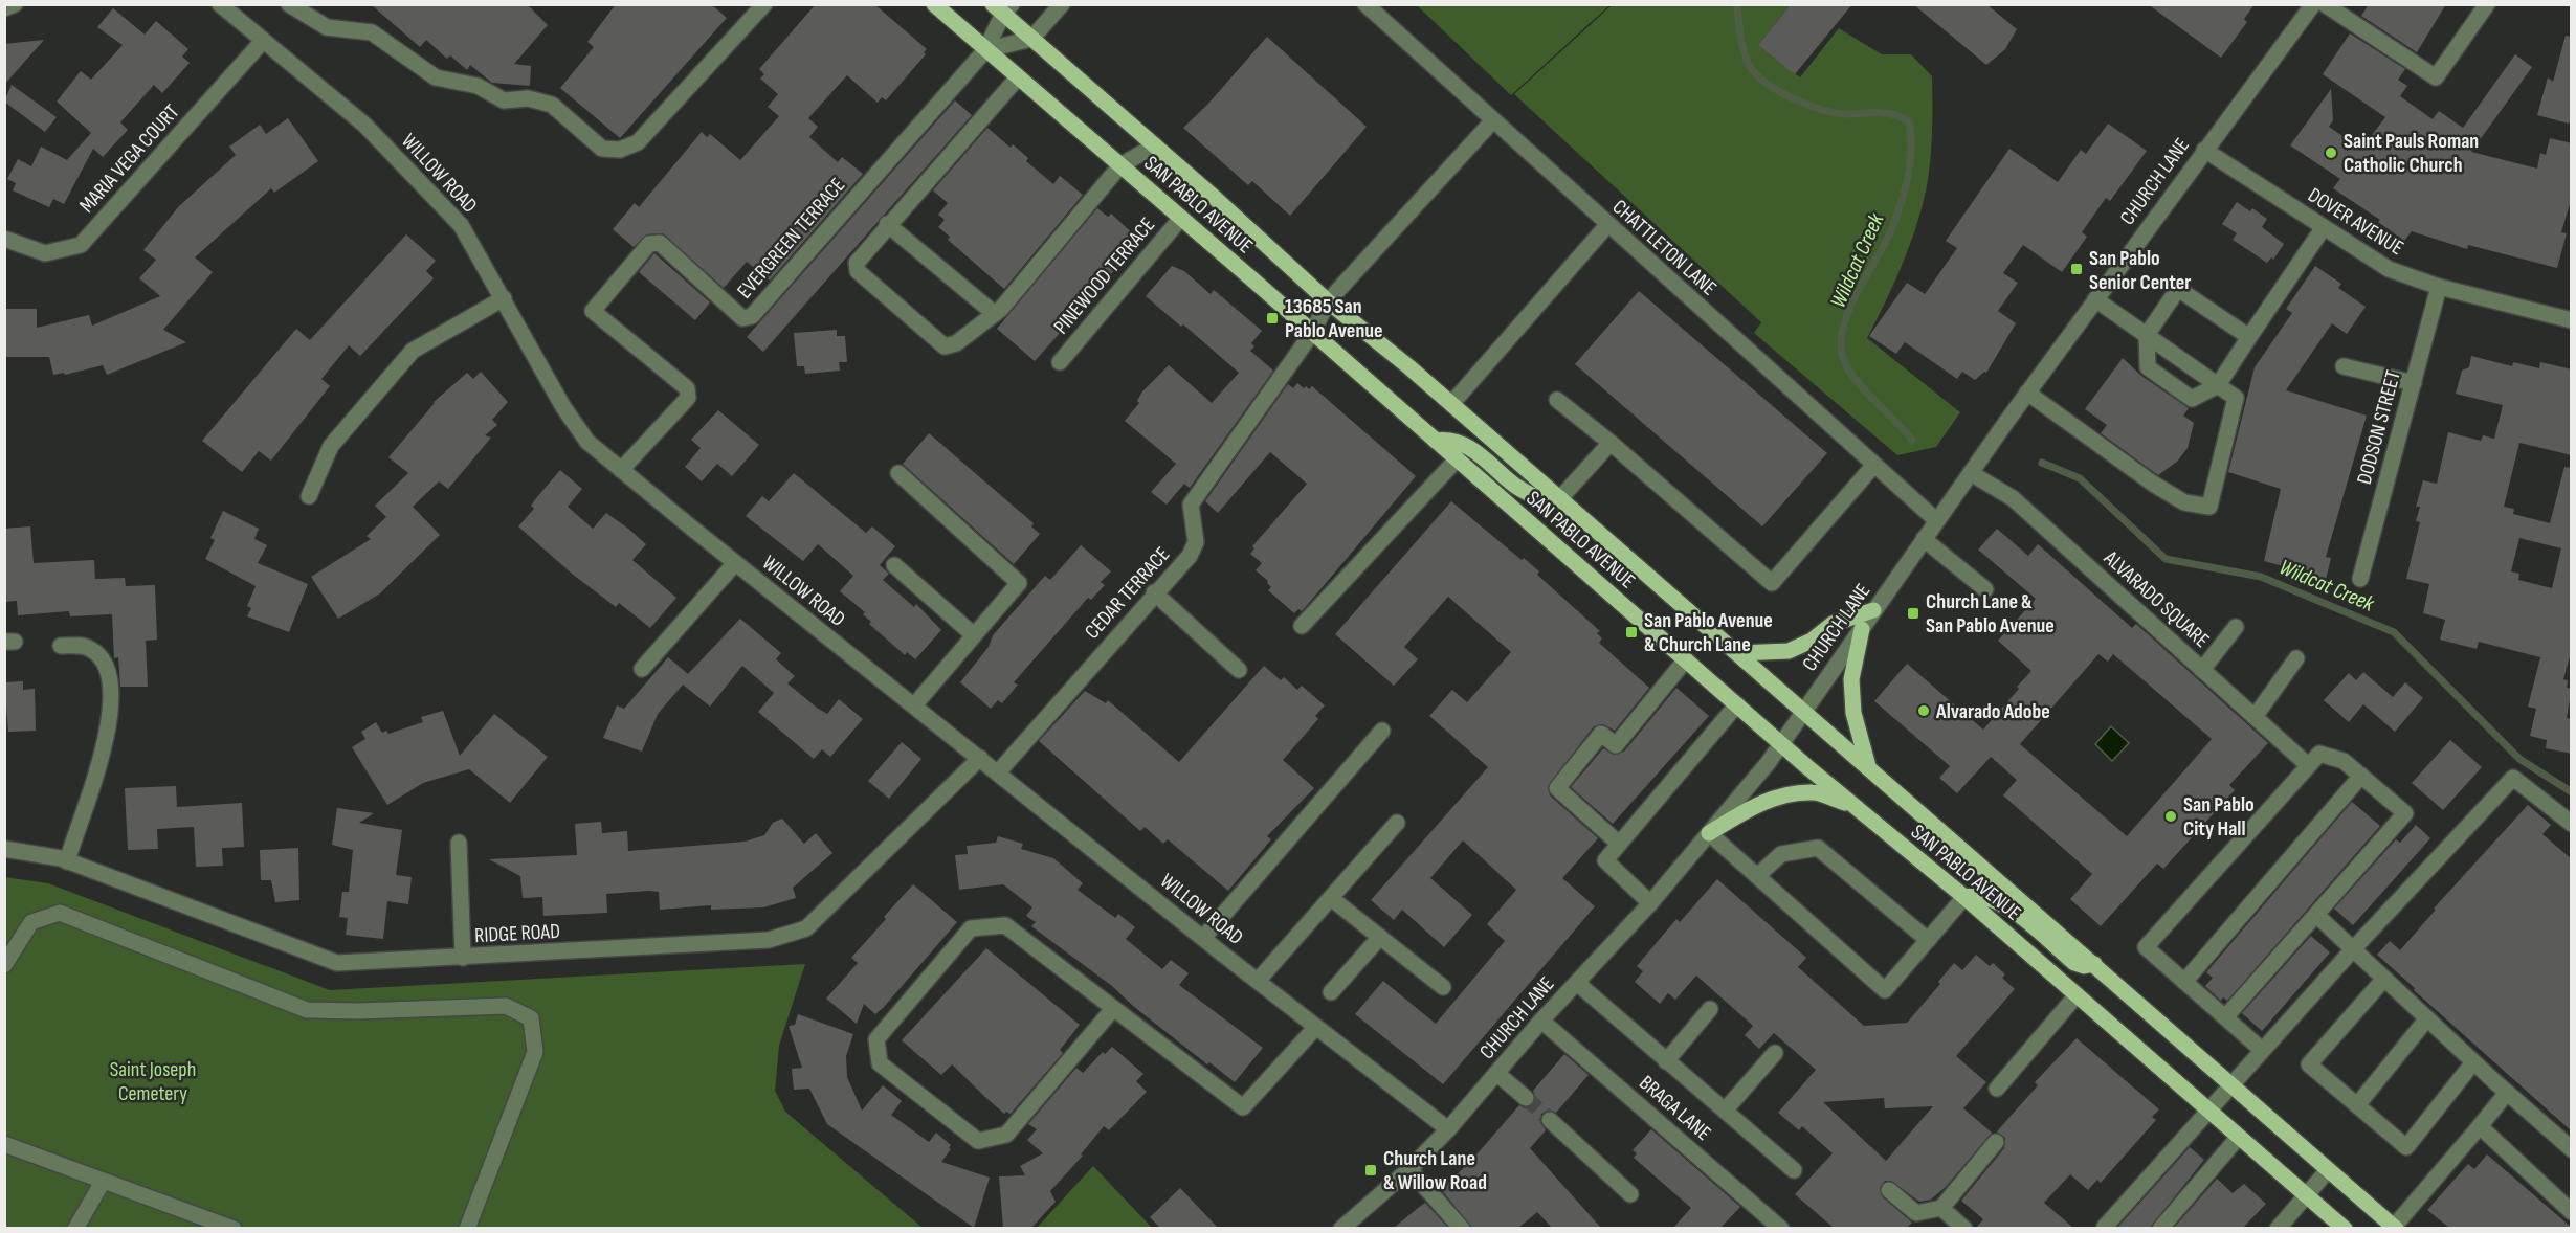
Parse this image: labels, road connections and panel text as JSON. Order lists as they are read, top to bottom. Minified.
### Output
{"streets":{"main road":["SAN PABLO AVENUE"],"street":["MARIA VEGA COURT","WILLOW ROAD","CHURCH LANE","DOVER AVENUE","EVERGREEN TERRACE","CHATTLETON LANE","PINEWOOD TERRACE","DODSON STREET","CEDAR TERRACE","ALVARADO SQUARE","RIDGE ROAD","BRAGA LANE"]},"crossings":[["MARIA VEGA COURT","WILLOW ROAD"],["WILLOW ROAD","CHURCH LANE"],["WILLOW ROAD","EVERGREEN TERRACE"],["WILLOW ROAD","CEDAR TERRACE"],["WILLOW ROAD","RIDGE ROAD"],["CHURCH LANE","SAN PABLO AVENUE"],["CHURCH LANE","DOVER AVENUE"],["CHURCH LANE","CHATTLETON LANE"],["CHURCH LANE","ALVARADO SQUARE"],["CHURCH LANE","BRAGA LANE"],["SAN PABLO AVENUE","EVERGREEN TERRACE"],["SAN PABLO AVENUE","PINEWOOD TERRACE"],["SAN PABLO AVENUE","CEDAR TERRACE"],["DOVER AVENUE","DODSON STREET"],["CHATTLETON LANE","CEDAR TERRACE"]],"water":["Wildcat Creek"],"parks":["Saint Joseph Cemetery"],"places":{"other":["Saint Pauls Roman Catholic Church","Alvarado Adobe","San Pablo City Hall"],"transit":["San Pablo Senior Center","13685 San Pablo Avenue","Church Lane & San Pablo Avenue","San Pablo Avenue & Church Lane","Church Lane & Willow Road"]}}
